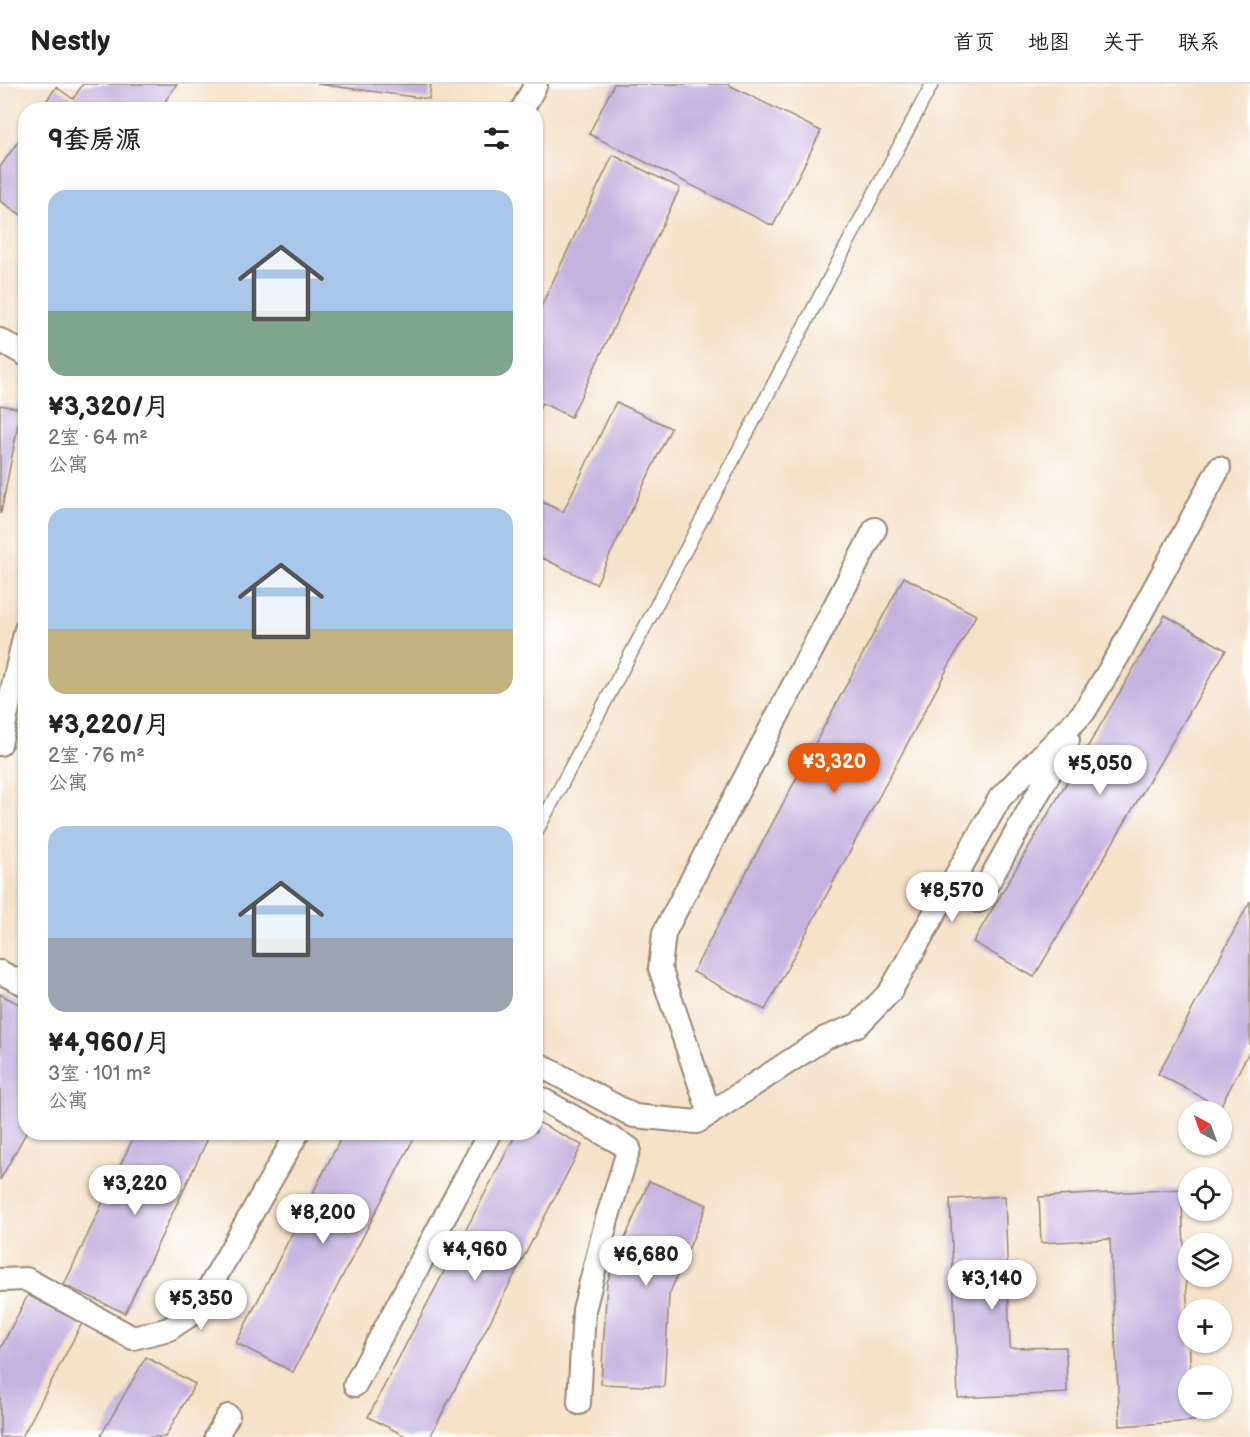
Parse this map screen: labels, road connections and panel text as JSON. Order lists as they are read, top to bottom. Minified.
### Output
{"north":"top left","page":{"header":"Nestly","nav":["首页","地图","关于","联系"],"heading":"9套房源","list":[{"name":"¥3,320/月","note":"2室 · 64 m² · 公寓"},{"name":"¥3,220/月","note":"2室 · 76 m² · 公寓"},{"name":"¥4,960/月","note":"3室 · 101 m² · 公寓"}],"price":["¥3,320","¥5,050","¥8,570","¥3,220","¥8,200","¥4,960","¥6,680","¥3,140","¥5,350"],"map_buttons":["+","−"]}}
